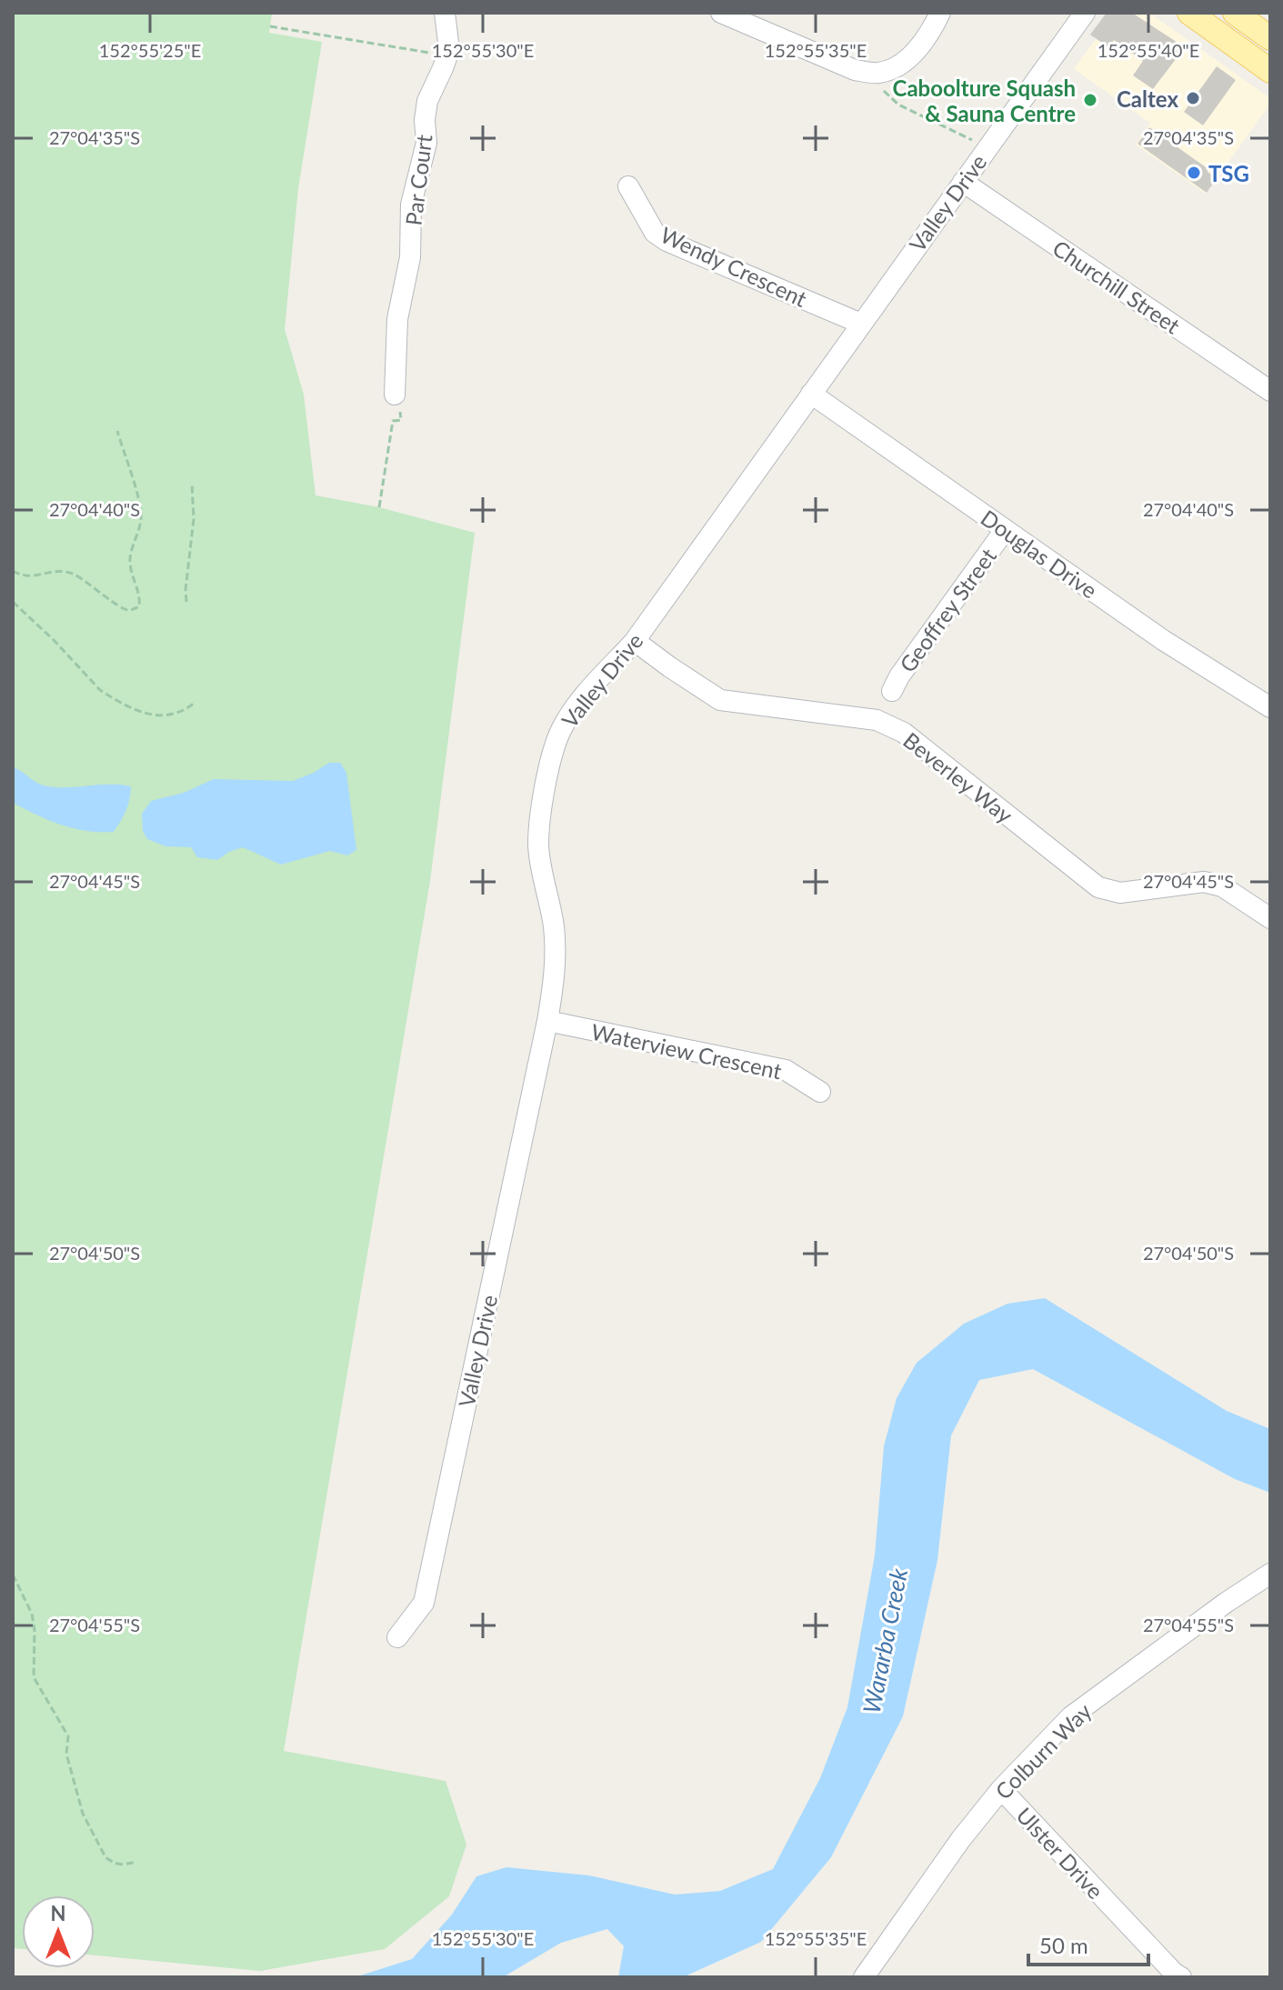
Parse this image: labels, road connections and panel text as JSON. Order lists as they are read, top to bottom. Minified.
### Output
{"streets":{"street":["Par Court","Valley Drive","Wendy Crescent","Churchill Street","Douglas Drive","Geoffrey Street","Beverley Way","Waterview Crescent","Colburn Way","Ulster Drive"]},"crossings":[["Valley Drive","Wendy Crescent"],["Valley Drive","Churchill Street"],["Valley Drive","Douglas Drive"],["Valley Drive","Beverley Way"],["Valley Drive","Waterview Crescent"],["Douglas Drive","Geoffrey Street"],["Colburn Way","Ulster Drive"]],"water":["Wararba Creek"],"places":["Caltex","Caboolture Squash & Sauna Centre","TSG"],"scale_bar":"50 m","north":"top","coordinates":["152°55'25\"E","152°55'30\"E","152°55'35\"E","152°55'40\"E","27°04'35\"S","27°04'40\"S","27°04'45\"S","27°04'50\"S","27°04'55\"S"]}
